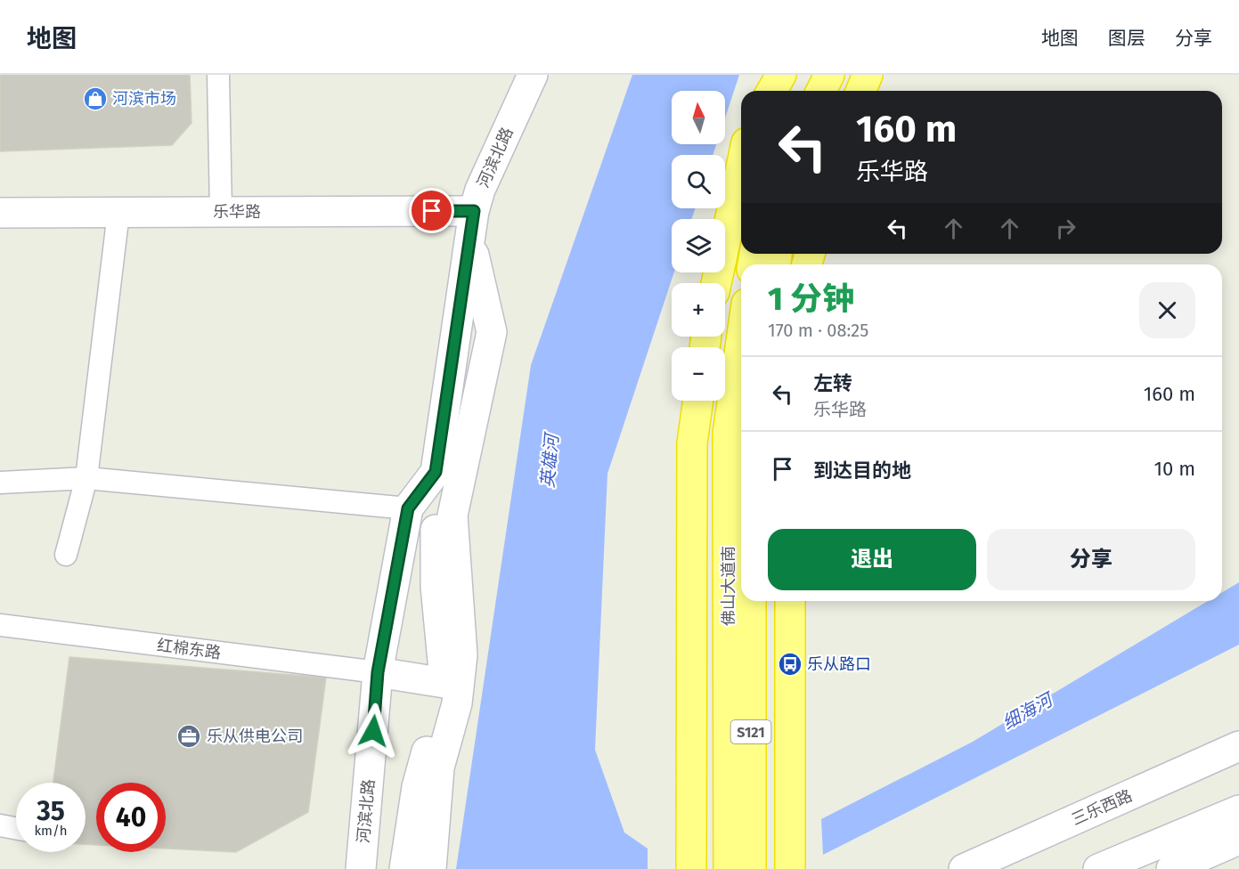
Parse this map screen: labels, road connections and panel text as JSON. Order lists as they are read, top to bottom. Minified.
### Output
{"streets":{"highway":["佛山大道南","S121"],"street":["河滨北路","乐华路","红棉东路","三乐西路"]},"crossings":[["河滨北路","乐华路"],["河滨北路","红棉东路"]],"water":["英雄河","细海河"],"places":{"shop":["河滨市场"],"bus stop":["乐从路口"],"office":["乐从供电公司"]},"north":"top","page":{"header":"地图","nav":["地图","图层","分享"],"map_buttons":["+","−"],"turn":["160 m","乐华路"],"heading":["1 分钟","170 m · 08:25"],"list":[{"name":"左转","note":"乐华路","value":"160 m"},{"name":"到达目的地","value":"10 m"}],"buttons":["退出","分享"],"speed":"35 km/h","limit":"40"}}
